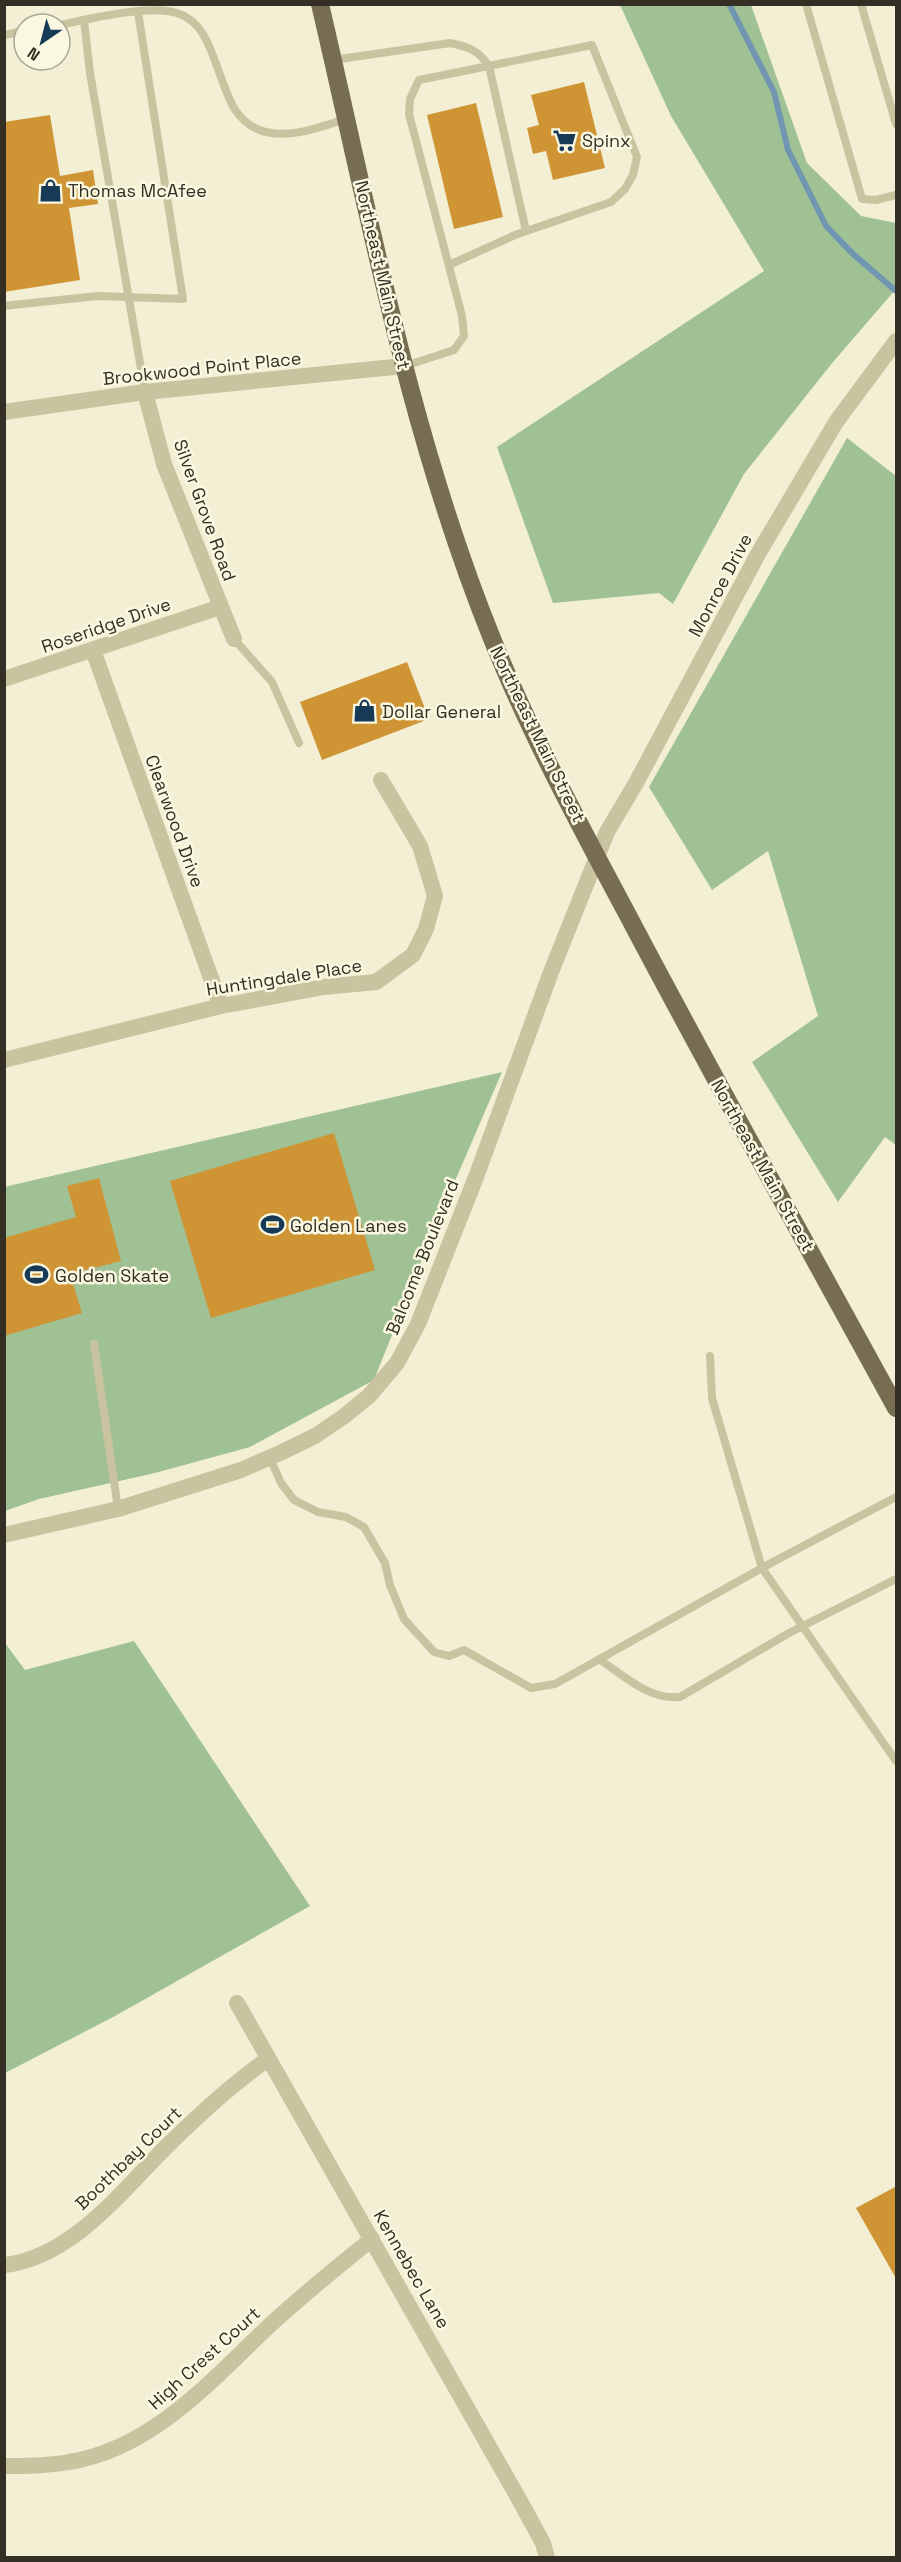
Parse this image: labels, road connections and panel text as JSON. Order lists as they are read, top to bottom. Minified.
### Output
{"streets":{"main road":["Northeast Main Street"],"street":["Brookwood Point Place","Silver Grove Road","Monroe Drive","Roseridge Drive","Clearwood Drive","Huntingdale Place","Balcome Boulevard","Boothbay Court","Kennebec Lane","High Crest Court"]},"crossings":[["Northeast Main Street","Brookwood Point Place"],["Northeast Main Street","Monroe Drive"],["Northeast Main Street","Balcome Boulevard"],["Brookwood Point Place","Silver Grove Road"],["Silver Grove Road","Roseridge Drive"],["Monroe Drive","Balcome Boulevard"],["Roseridge Drive","Clearwood Drive"],["Clearwood Drive","Huntingdale Place"],["Boothbay Court","Kennebec Lane"],["Kennebec Lane","High Crest Court"]],"places":{"supermarket":["Spinx"],"shop":["Thomas McAfee","Dollar General"],"sports":["Golden Lanes","Golden Skate"]},"north":"bottom left"}
